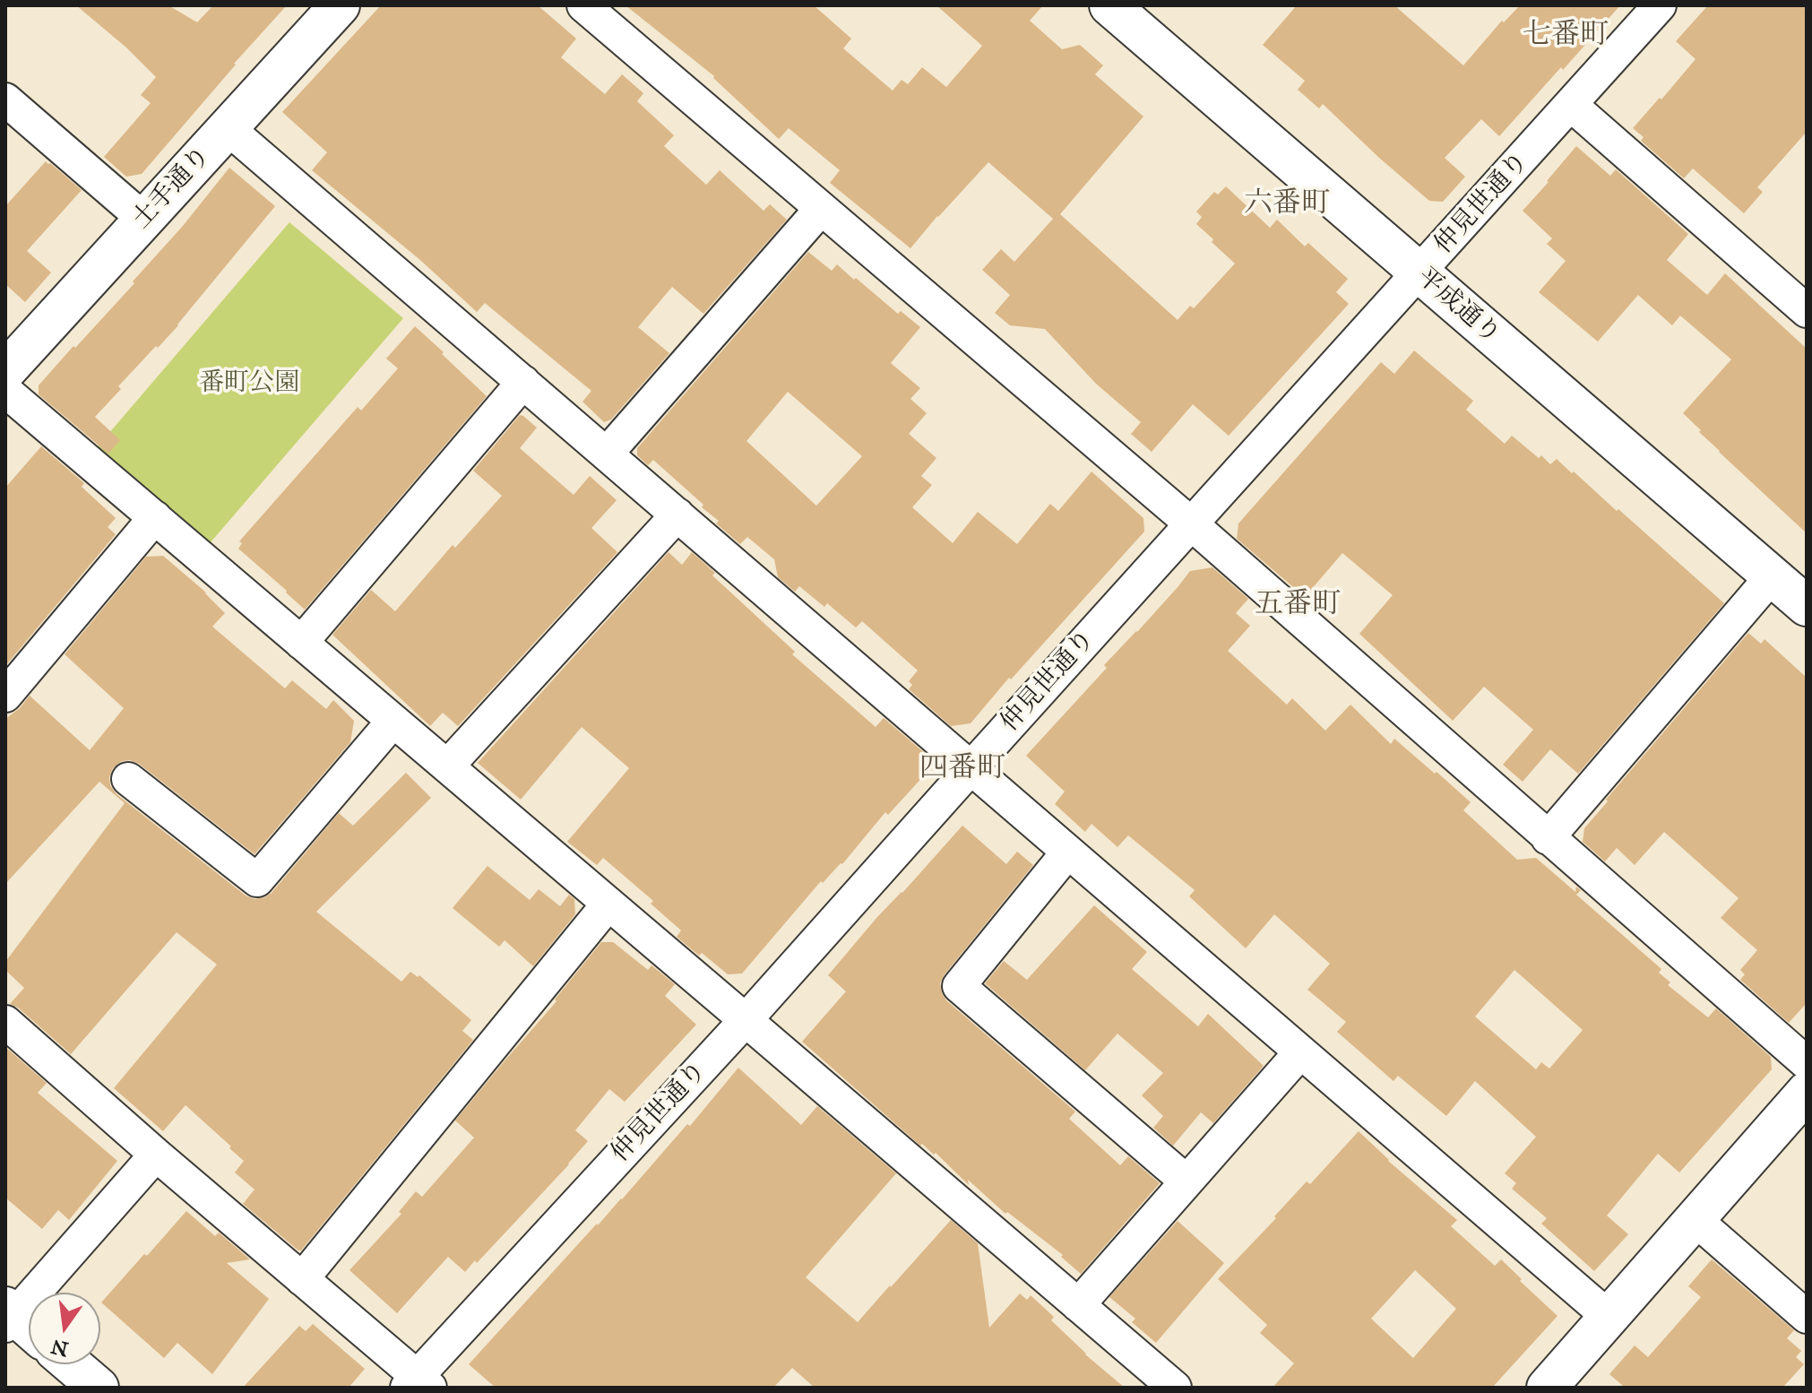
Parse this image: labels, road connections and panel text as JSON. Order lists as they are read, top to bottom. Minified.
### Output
{"streets":{"main road":["土手通り","平成通り"],"street":["仲見世通り"]},"crossings":[["仲見世通り","平成通り"]],"districts":["七番町","六番町","五番町","四番町"],"parks":["番町公園"],"north":"bottom"}
